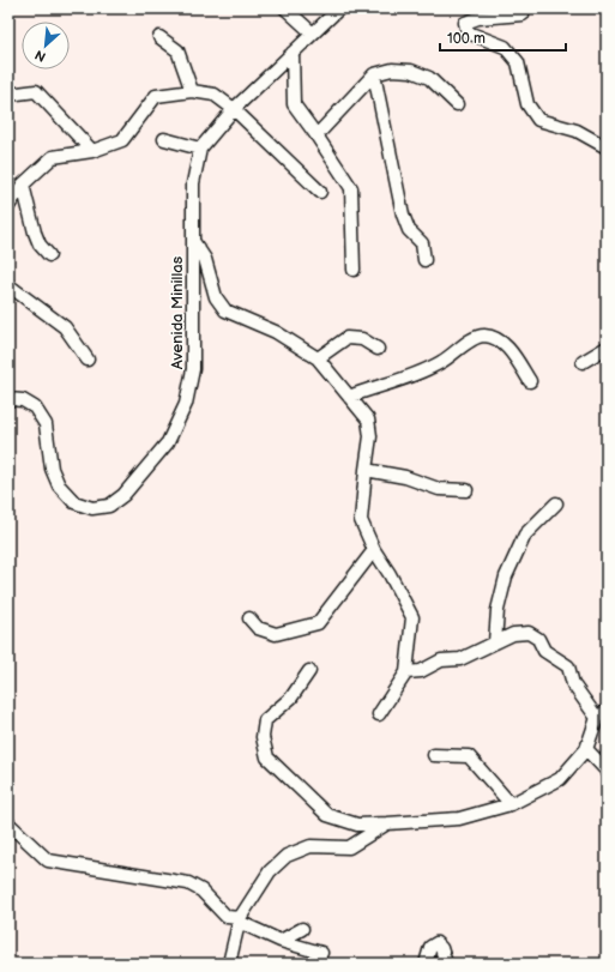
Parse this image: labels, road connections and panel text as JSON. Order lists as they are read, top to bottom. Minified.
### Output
{"streets":{"street":["Avenida Minillas"]},"scale_bar":"100 m","north":"bottom left"}
